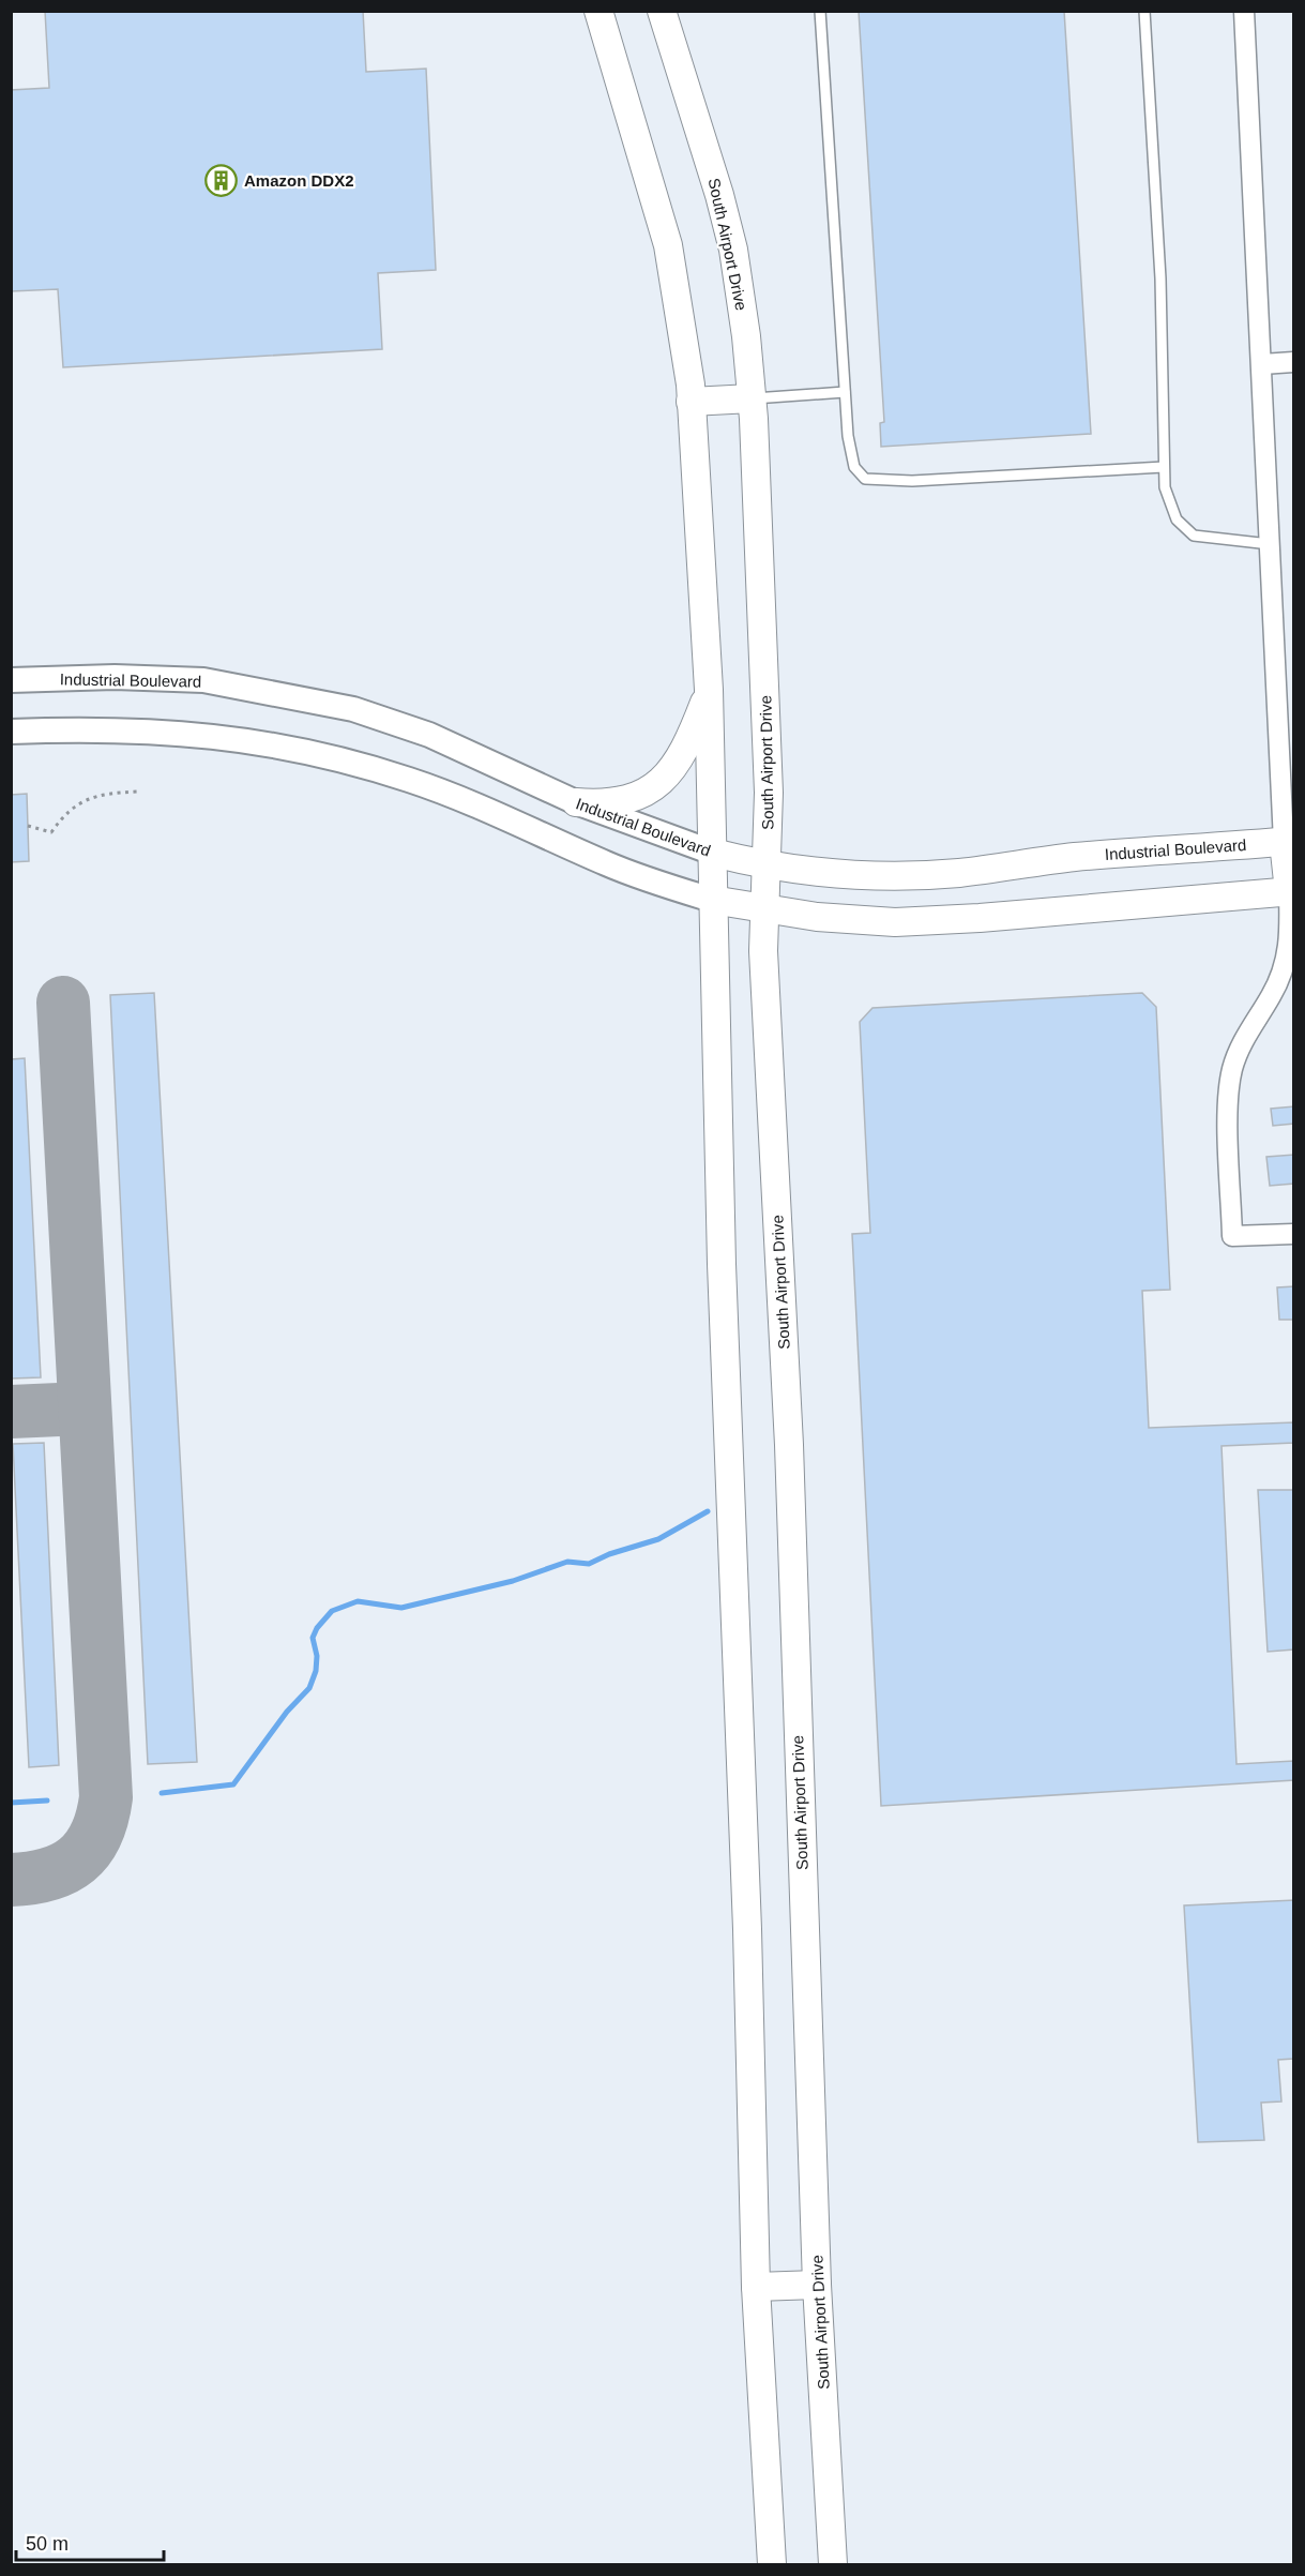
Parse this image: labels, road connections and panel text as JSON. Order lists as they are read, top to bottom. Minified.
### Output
{"streets":{"main road":["South Airport Drive","Industrial Boulevard"]},"crossings":[["South Airport Drive","Industrial Boulevard"]],"places":{"building":["Amazon DDX2"]},"scale_bar":"50 m"}
